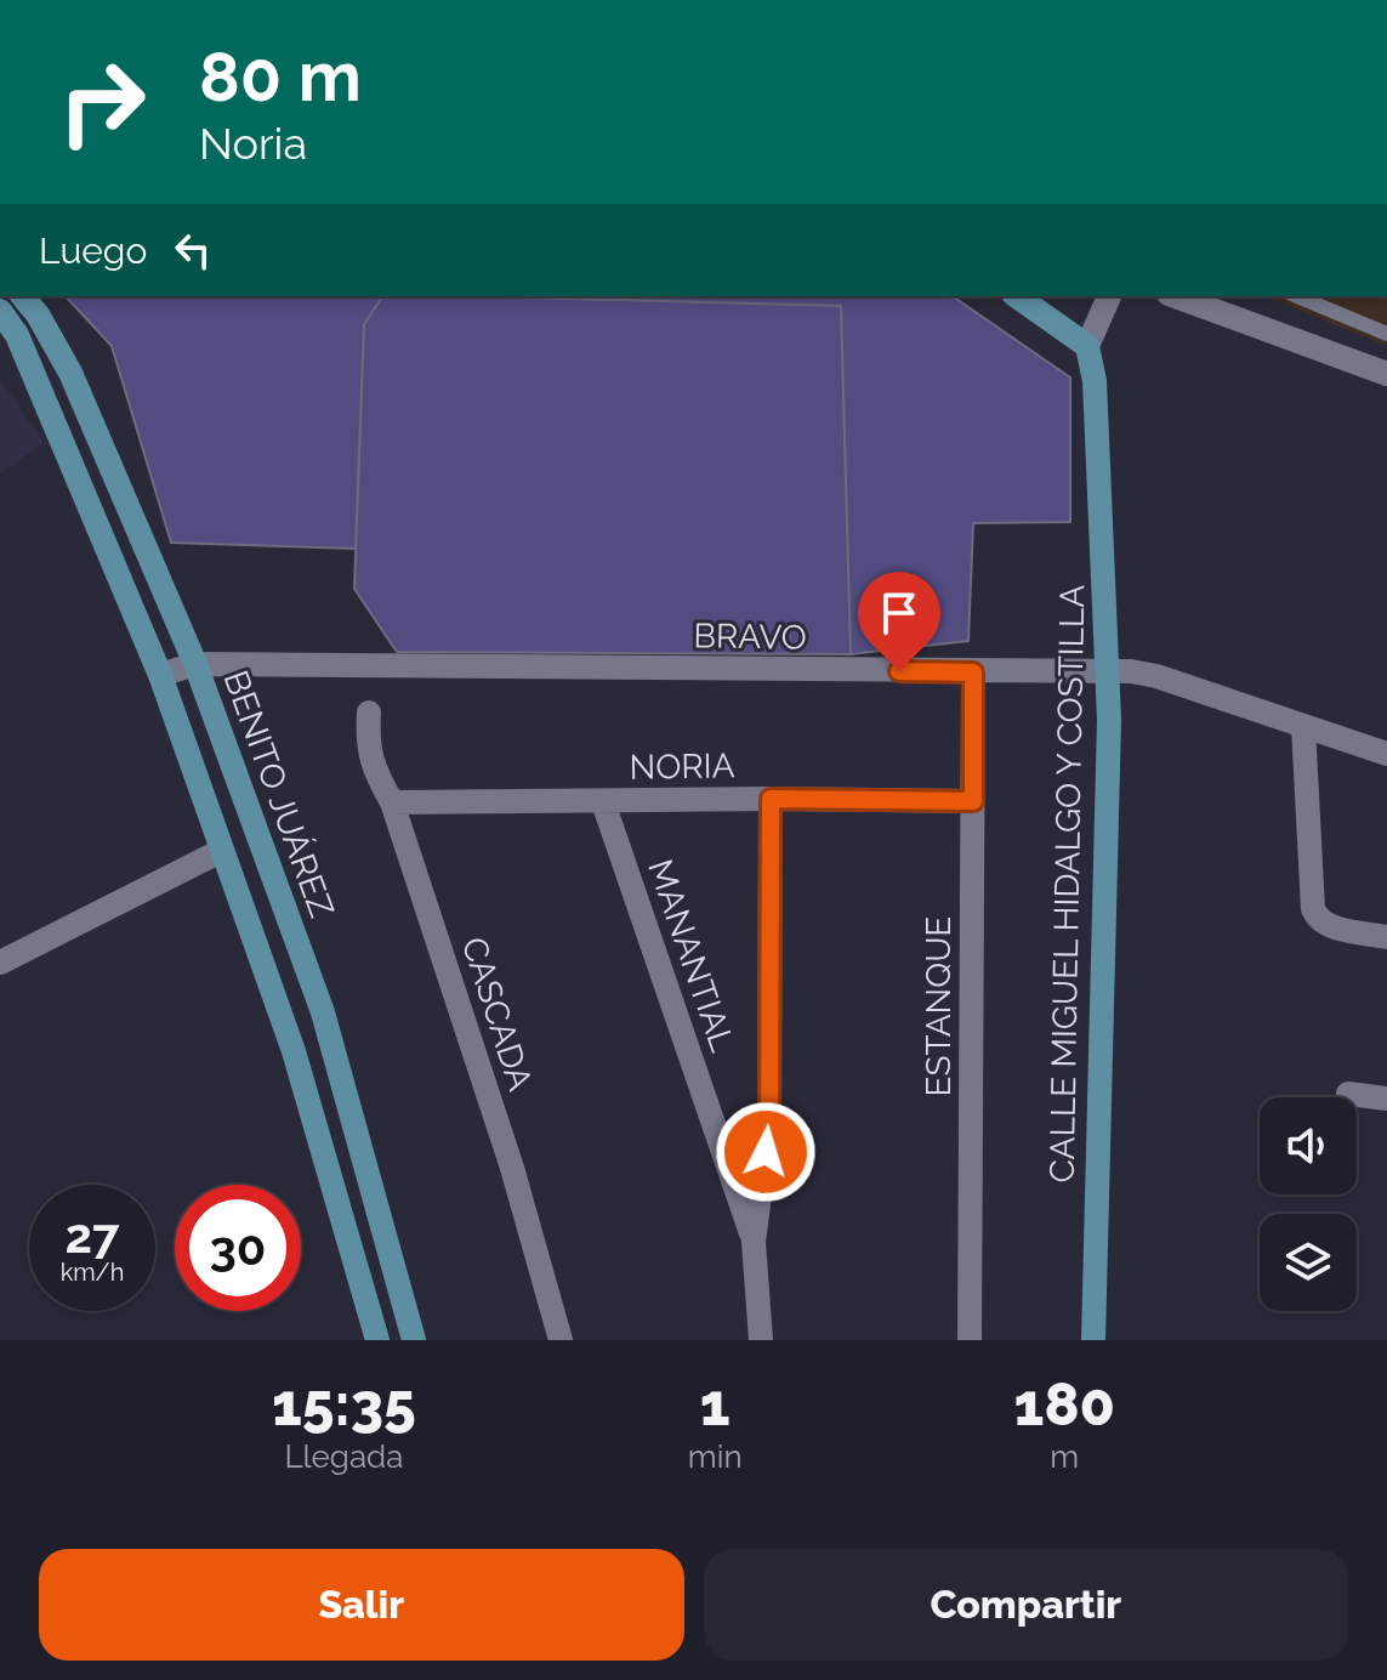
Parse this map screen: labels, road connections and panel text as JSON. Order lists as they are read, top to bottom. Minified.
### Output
{"streets":{"street":["BRAVO","NORIA","BENITO JUÁREZ","CALLE MIGUEL HIDALGO Y COSTILLA","MANANTIAL","ESTANQUE","CASCADA"]},"crossings":[["BRAVO","BENITO JUÁREZ"],["BRAVO","CALLE MIGUEL HIDALGO Y COSTILLA"],["BRAVO","ESTANQUE"],["NORIA","MANANTIAL"],["NORIA","ESTANQUE"],["NORIA","CASCADA"]],"page":{"turn":["80 m","Noria"],"then":"Luego","speed":"27 km/h","limit":"30","eta":["15:35","Llegada","1","min","180","m"],"buttons":["Salir","Compartir"]}}
